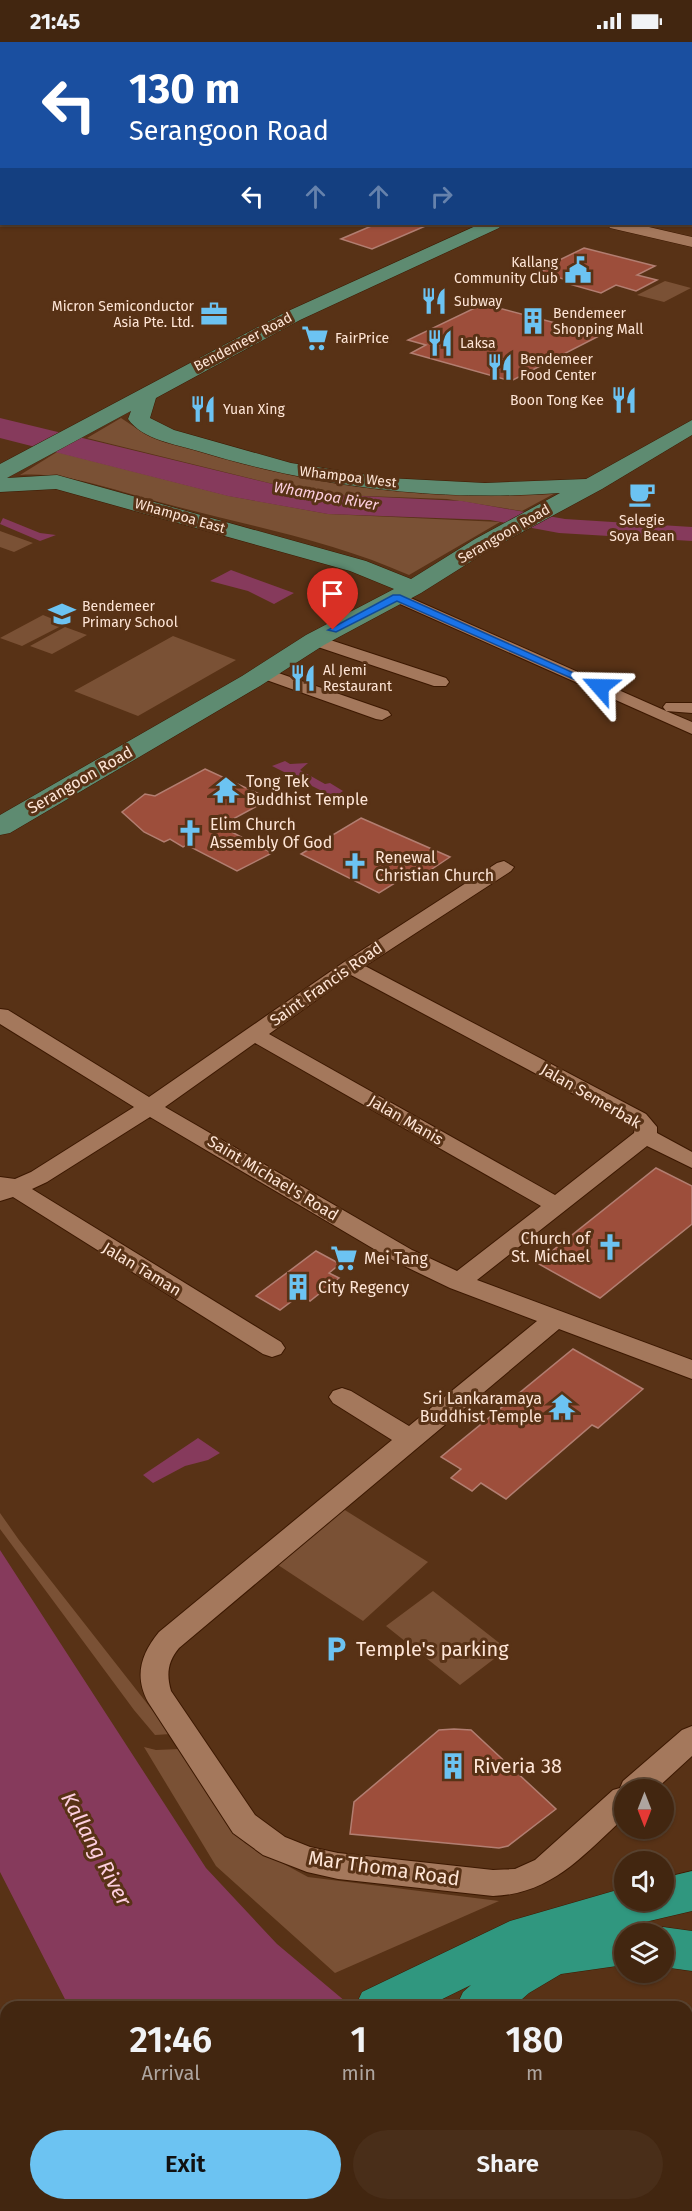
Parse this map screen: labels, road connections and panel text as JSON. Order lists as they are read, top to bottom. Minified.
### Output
{"streets":{"main road":["Bendemeer Road","Whampoa West","Whampoa East","Serangoon Road"],"street":["Saint Francis Road","Jalan Semerbak","Jalan Manis","Saint Michael's Road","Jalan Taman","Mar Thoma Road"]},"crossings":[["Bendemeer Road","Whampoa West"],["Whampoa West","Serangoon Road"],["Whampoa East","Serangoon Road"],["Saint Francis Road","Jalan Semerbak"],["Saint Francis Road","Jalan Manis"],["Saint Francis Road","Saint Michael's Road"],["Saint Francis Road","Jalan Taman"],["Jalan Semerbak","Jalan Manis"],["Jalan Semerbak","Saint Michael's Road"],["Saint Michael's Road","Jalan Taman"]],"water":["Whampoa River","Kallang River"],"places":{"public building":["Kallang Community Club"],"restaurant":["Subway","Laksa","Bendemeer Food Center","Boon Tong Kee","Yuan Xing","Al Jemi Restaurant"],"office":["Micron Semiconductor Asia Pte. Ltd."],"building":["Bendemeer Shopping Mall","City Regency","Riveria 38"],"supermarket":["FairPrice","Mei Tang"],"cafe":["Selegie Soya Bean"],"school or university":["Bendemeer Primary School"],"temple":["Tong Tek Buddhist Temple","Sri Lankaramaya Buddhist Temple"],"church":["Elim Church Assembly Of God","Renewal Christian Church","Church of St. Michael"],"parking":["Temple's parking"]},"north":"bottom","page":{"status":"21:45","turn":["130 m","Serangoon Road"],"eta":["21:46","Arrival","1","min","180","m"],"buttons":["Exit","Share"]}}
